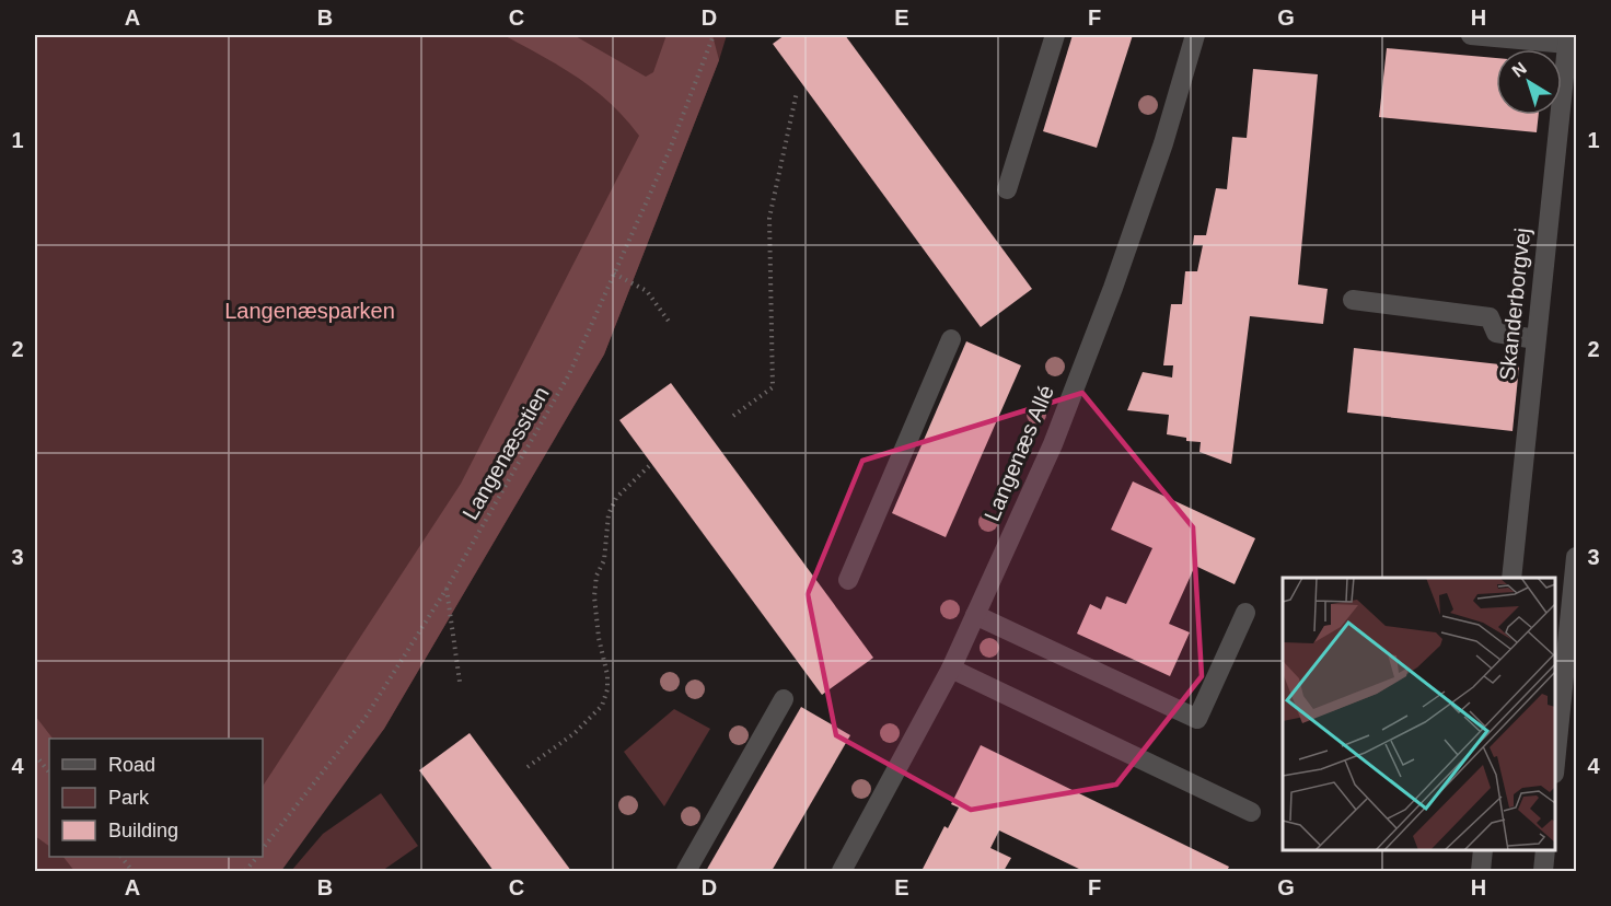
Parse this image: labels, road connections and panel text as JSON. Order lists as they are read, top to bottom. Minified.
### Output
{"streets":{"street":["Skanderborgvej","Langenæs Allé"],"path":["Langenæsstien"]},"parks":["Langenæsparken"],"legend":["Road","Park","Building"],"north":"top left","grid":{"columns":["A","B","C","D","E","F","G","H"],"rows":["1","2","3","4"]}}
